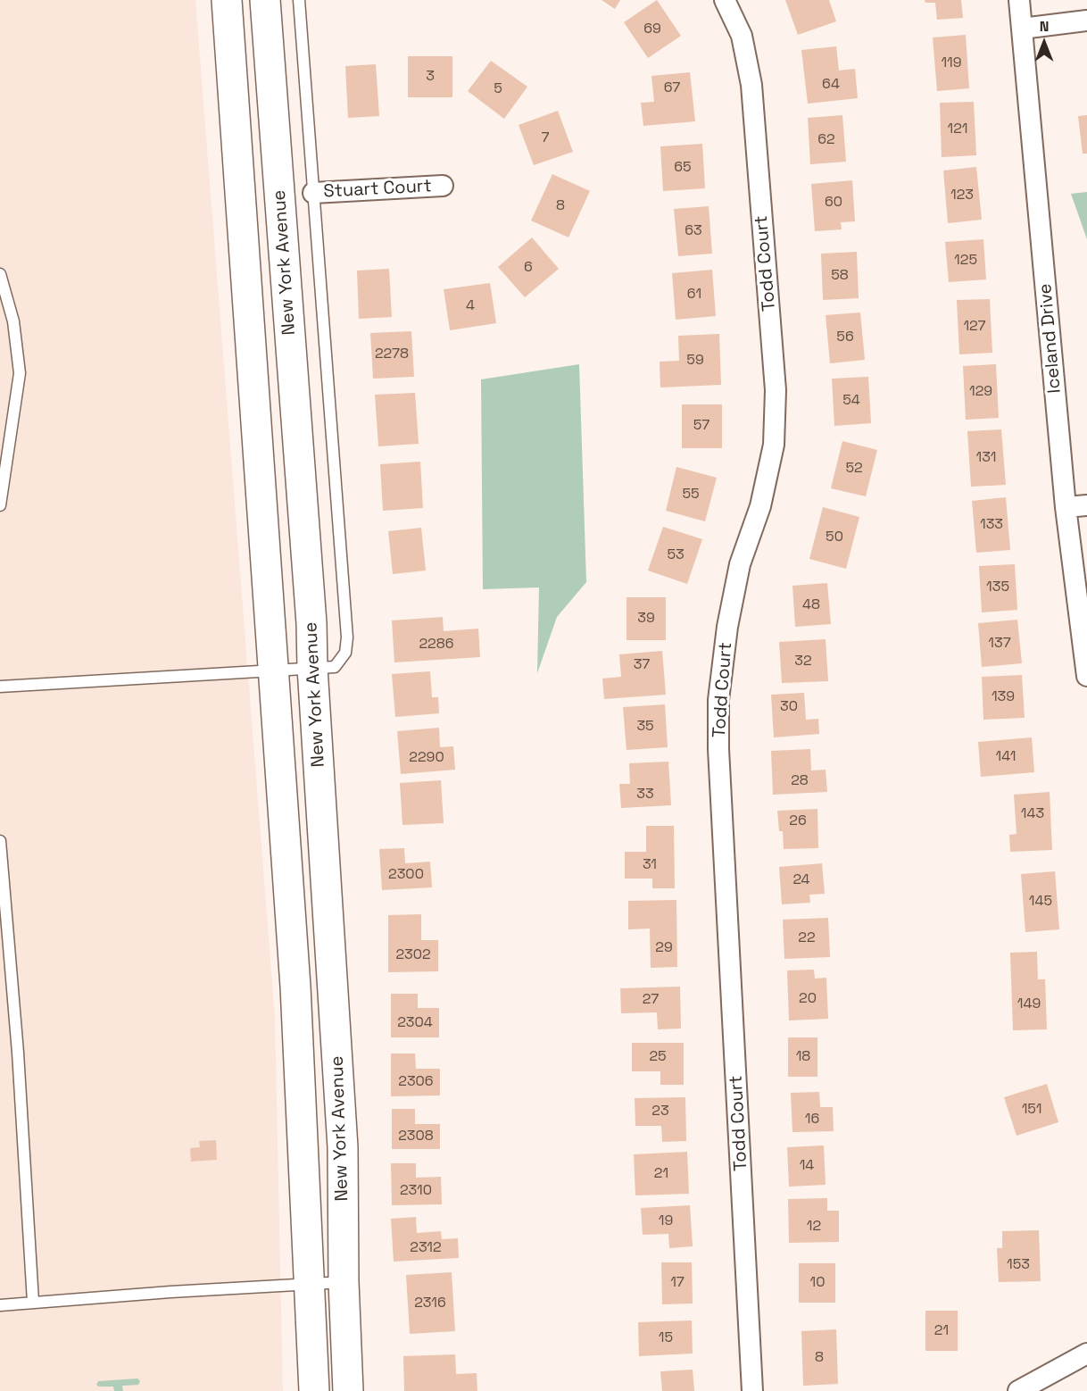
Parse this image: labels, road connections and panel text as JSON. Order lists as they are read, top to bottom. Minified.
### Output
{"streets":{"street":["Stuart Court","New York Avenue","Todd Court","Iceland Drive"]},"house_numbers":["69","119","3","64","67","5","121","7","62","65","123","60","8","63","125","6","58","61","4","127","56","2278","59","129","54","57","131","52","55","133","50","53","135","48","39","137","2286","32","37","139","30","35","141","2290","28","33","143","26","31","2300","24","145","22","29","2302","20","27","149","2304","25","18","2306","151","23","16","2308","14","21","2310","19","12","2312","153","17","10","2316","21","15","8"],"north":"top"}
